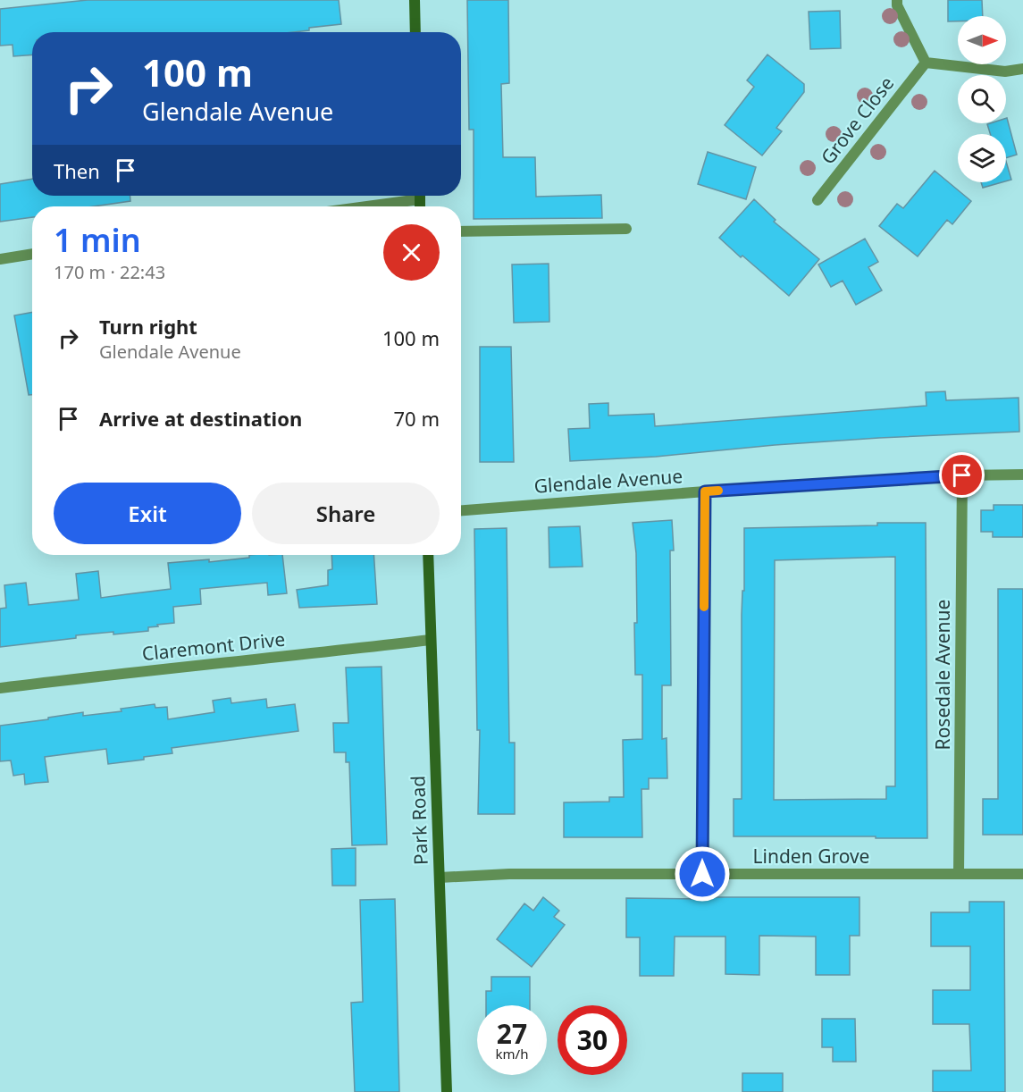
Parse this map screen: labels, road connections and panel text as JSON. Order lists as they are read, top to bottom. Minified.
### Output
{"streets":{"street":["Grove Close","Glendale Avenue","Claremont Drive","Rosedale Avenue","Park Road","Linden Grove"]},"crossings":[["Glendale Avenue","Rosedale Avenue"],["Claremont Drive","Park Road"],["Rosedale Avenue","Linden Grove"],["Park Road","Linden Grove"]],"north":"right","page":{"turn":["100 m","Glendale Avenue"],"then":"Then","heading":["1 min","170 m · 22:43"],"list":[{"name":"Turn right","note":"Glendale Avenue","value":"100 m"},{"name":"Arrive at destination","value":"70 m"}],"buttons":["Exit","Share"],"speed":"27 km/h","limit":"30"}}
